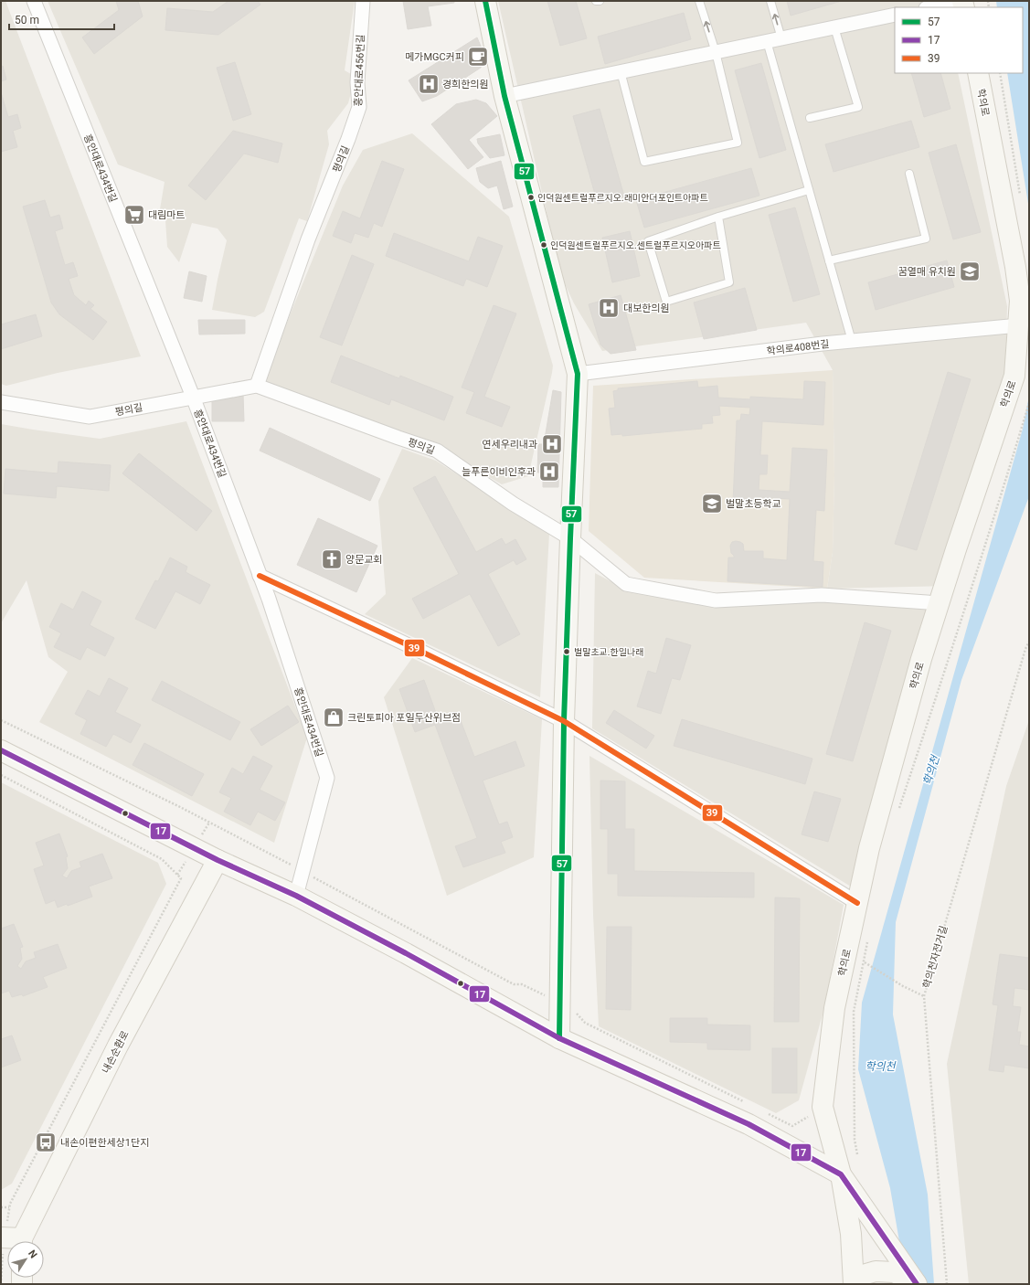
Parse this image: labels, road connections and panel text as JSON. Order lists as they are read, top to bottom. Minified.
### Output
{"streets":{"street":["흥안대로456번길","학의로","평의길","흥안대로434번길","학의로408번길","내손순환로"],"path":["학의천자전거길"]},"crossings":[["흥안대로456번길","평의길"],["학의로","평의길"],["학의로","학의로408번길"],["평의길","흥안대로434번길"]],"water":["학의천"],"places":{"cafe":["메가MGC커피"],"hospital":["경희한의원","대보한의원","연세우리내과","늘푸른이비인후과"],"other":["인덕원센트럴푸르지오.래미안더포인트아파트","인덕원센트럴푸르지오.센트럴푸르지오아파트","벌말초교.한일나래"],"supermarket":["대림마트"],"school or university":["꿈열매 유치원","벌말초등학교"],"church":["양문교회"],"shop":["크린토피아 포일두산위브점"],"bus stop":["내손이편한세상1단지"]},"lines":["transit line 57","transit line 39","transit line 17"],"legend":["57","17","39"],"scale_bar":"50 m","north":"top right"}
